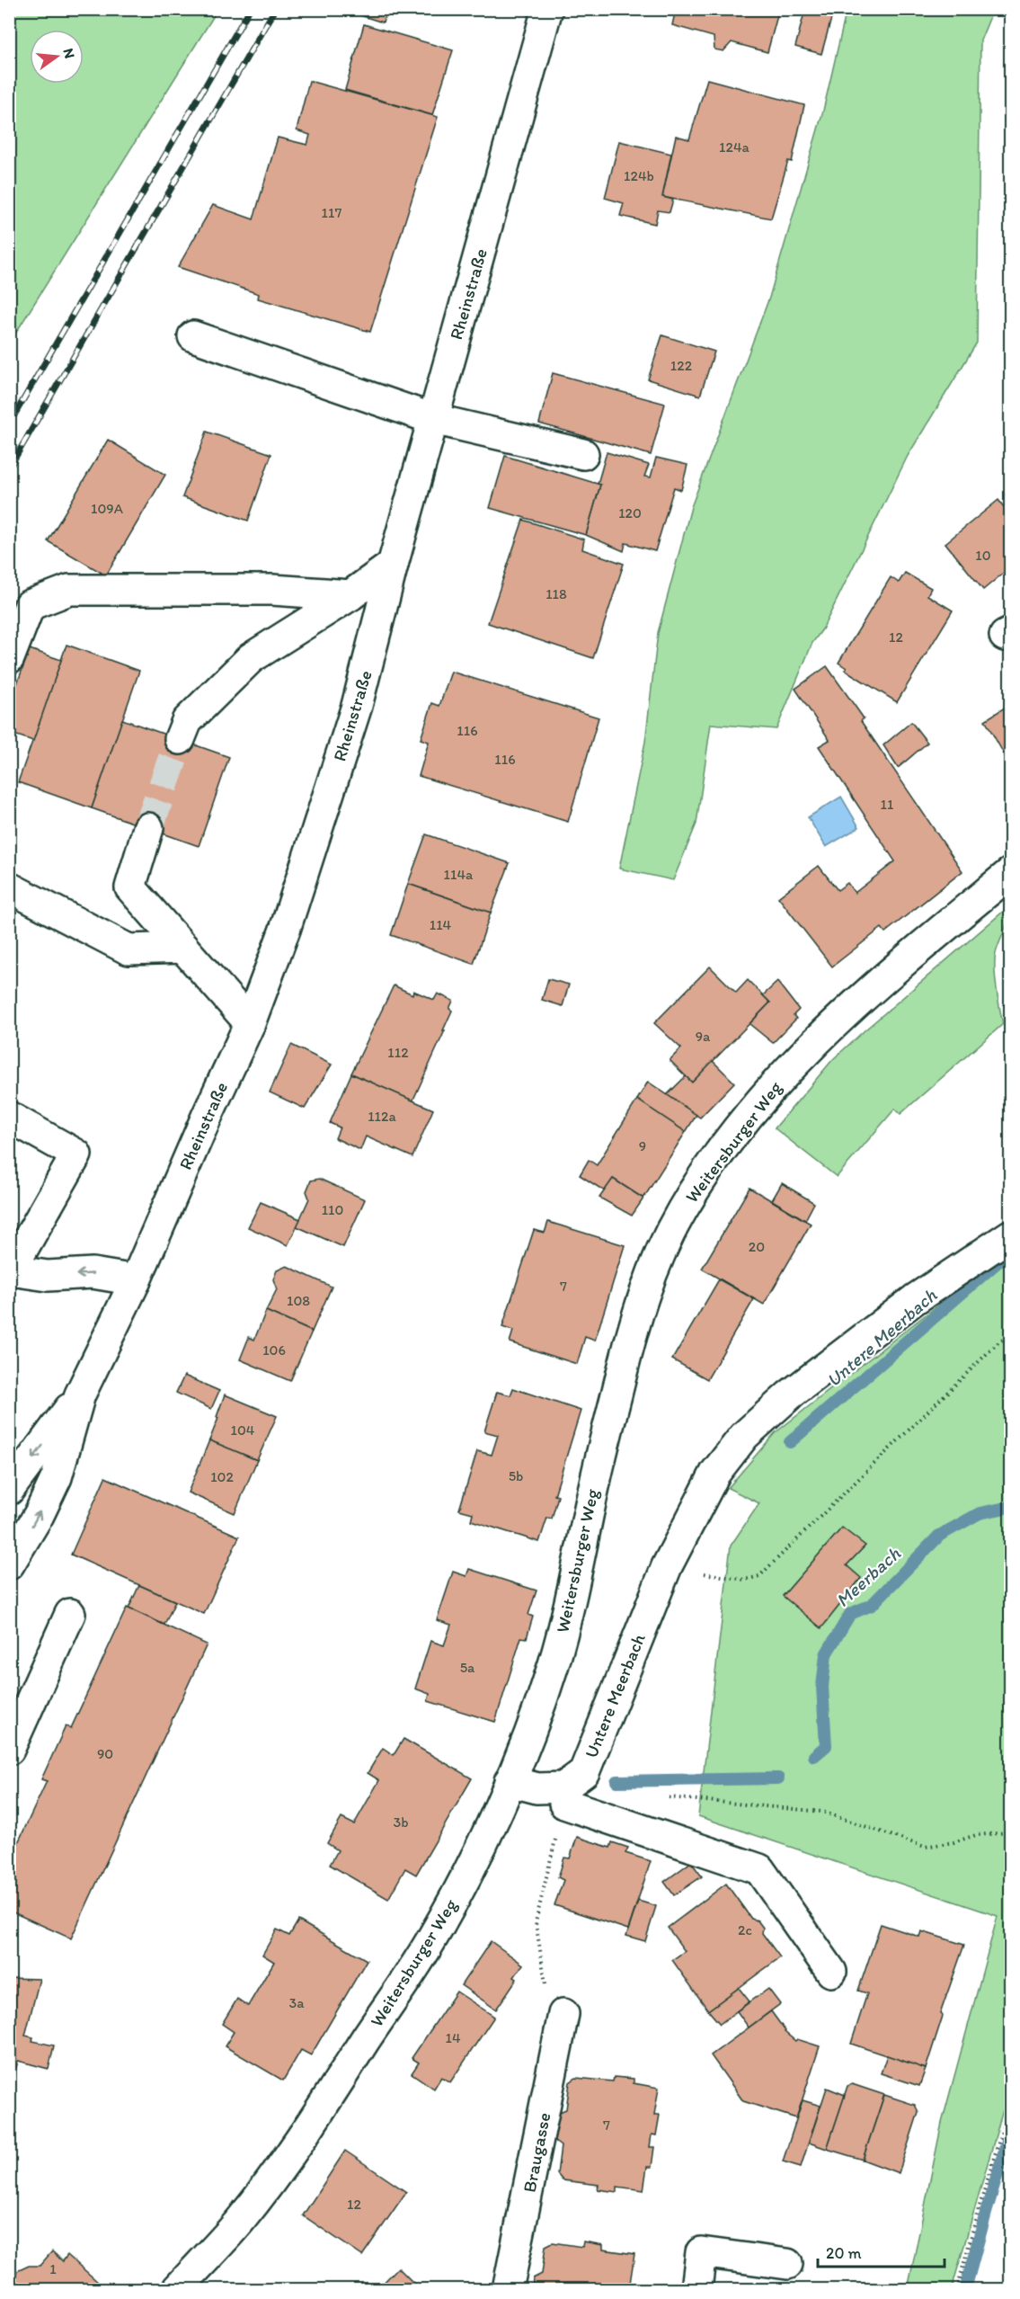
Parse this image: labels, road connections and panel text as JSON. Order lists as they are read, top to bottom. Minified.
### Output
{"streets":{"street":["Rheinstraße","Weitersburger Weg","Untere Meerbach","Braugasse"]},"water":["Untere Meerbach","Meerbach"],"house_numbers":["124a","124b","117","122","109A","120","10","118","12","116","116","11","114a","114","9a","112","112a","9","110","20","7","108","106","104","5b","102","5a","90","3b","2c","3a","14","7","12","1"],"scale_bar":"20 m","north":"right"}
